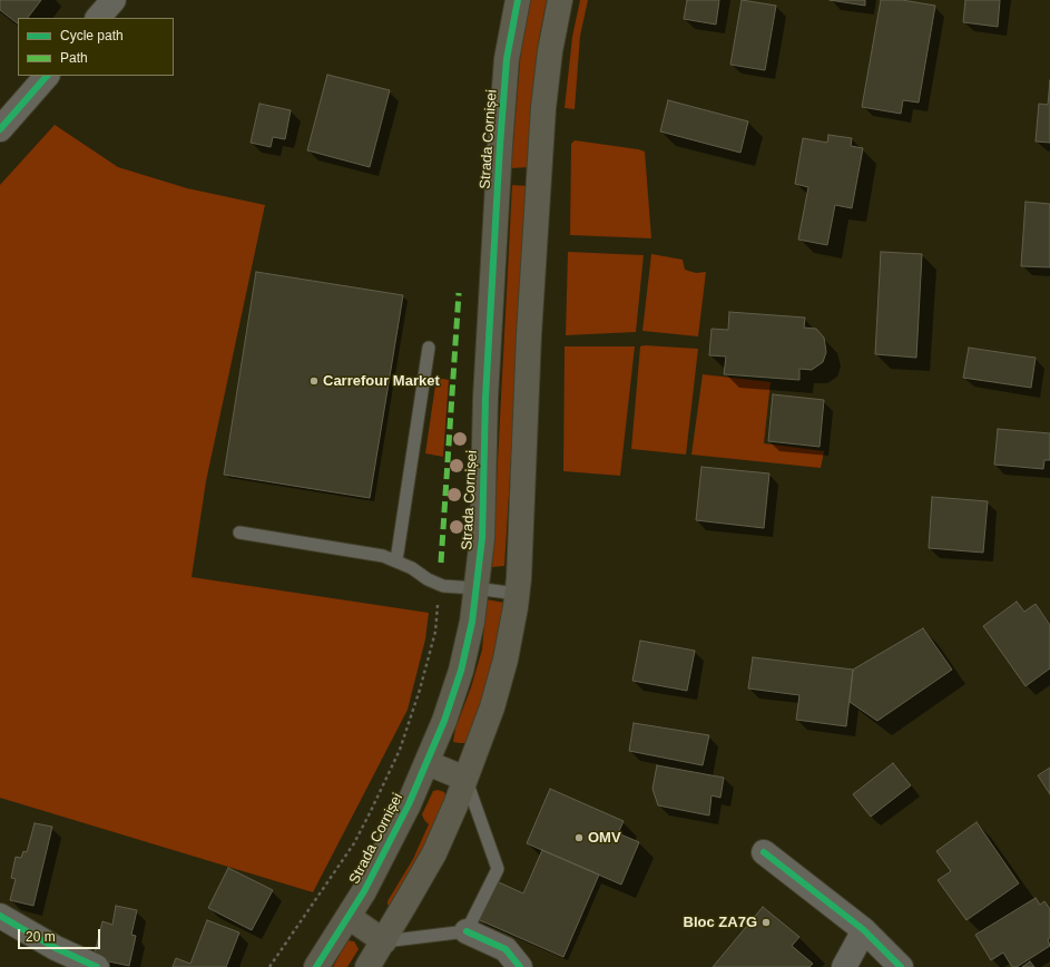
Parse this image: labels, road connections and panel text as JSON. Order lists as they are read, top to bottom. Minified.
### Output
{"streets":{"street":["Strada Cornișei"]},"places":["Carrefour Market","OMV","Bloc ZA7G"],"legend":["Cycle path","Path"],"scale_bar":"20 m"}
